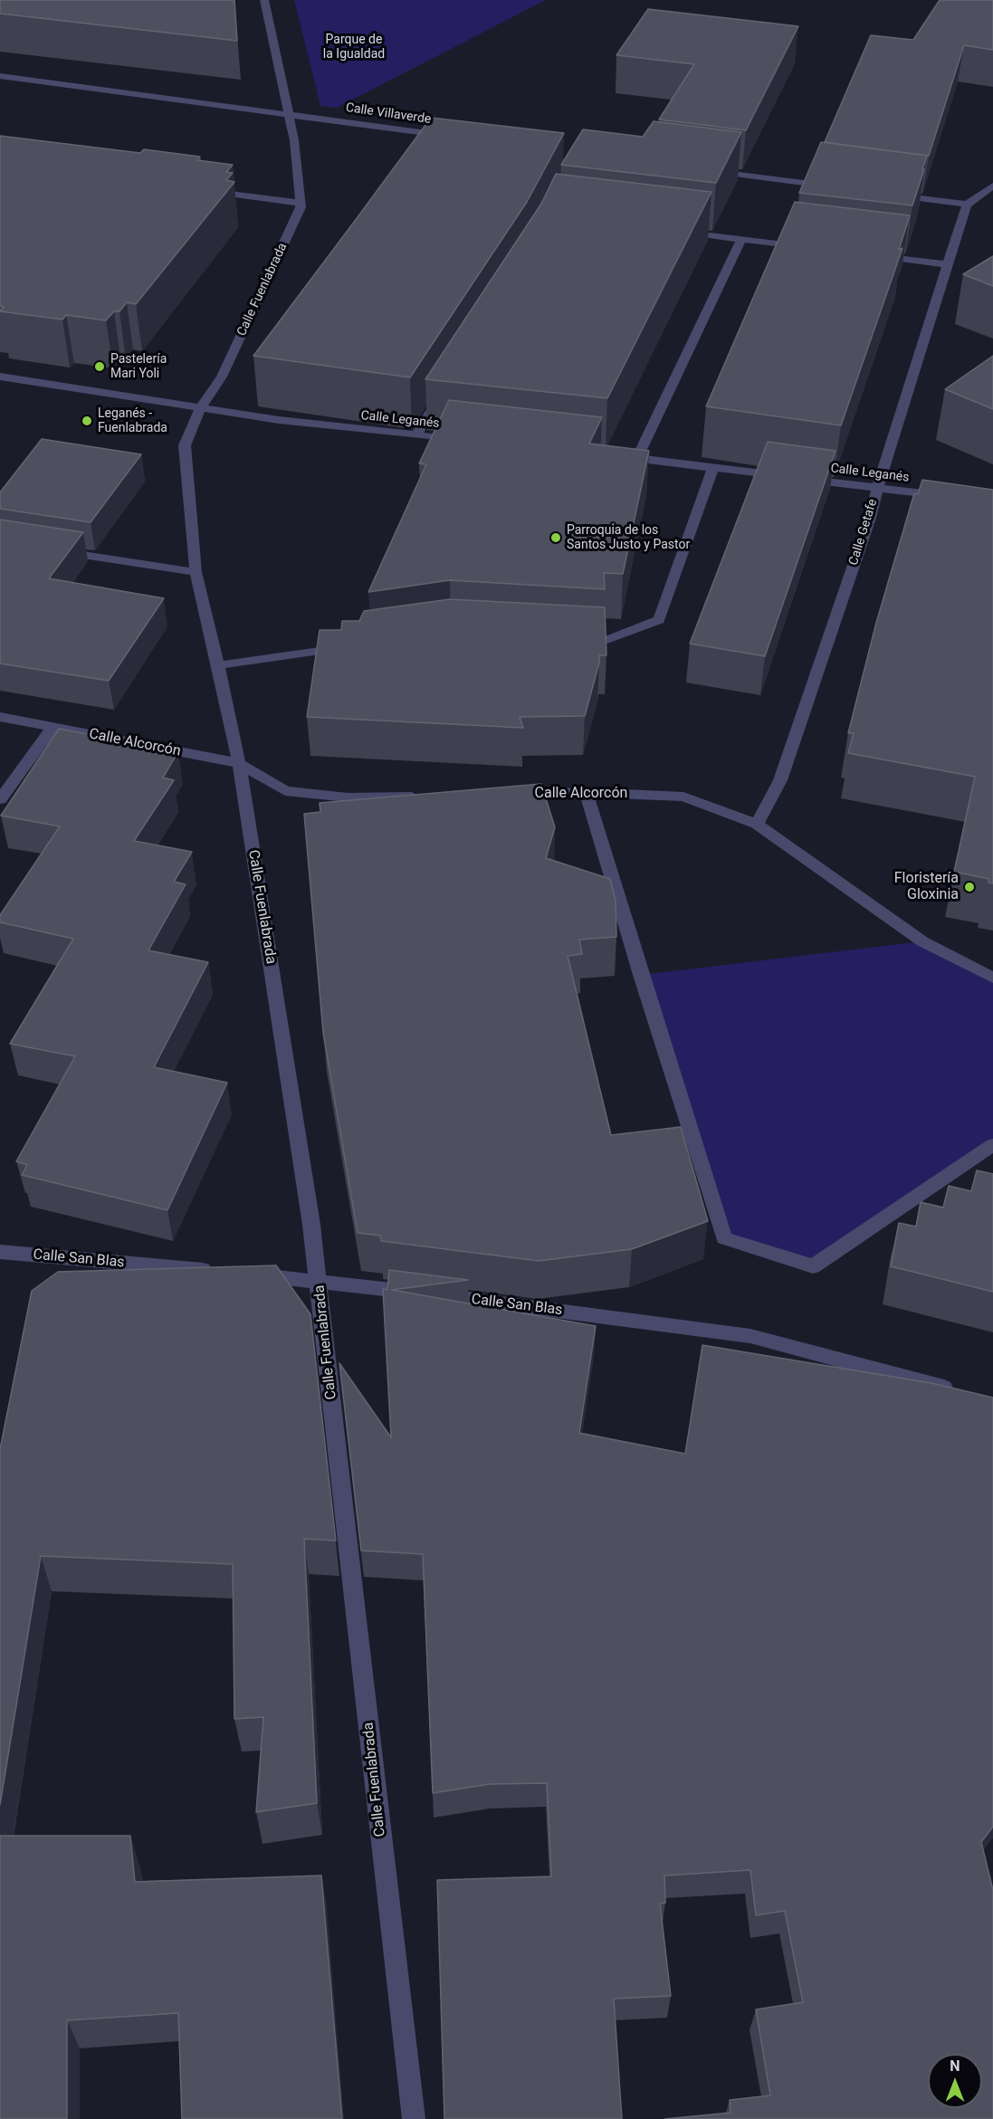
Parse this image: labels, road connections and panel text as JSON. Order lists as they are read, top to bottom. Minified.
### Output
{"streets":{"street":["Calle Villaverde","Calle Fuenlabrada","Calle Leganés","Calle Getafe","Calle Alcorcón","Calle San Blas"]},"crossings":[["Calle Villaverde","Calle Fuenlabrada"],["Calle Fuenlabrada","Calle Leganés"],["Calle Fuenlabrada","Calle Alcorcón"],["Calle Fuenlabrada","Calle San Blas"],["Calle Leganés","Calle Getafe"],["Calle Getafe","Calle Alcorcón"]],"parks":["Parque de la Igualdad"],"places":["Pastelería Mari Yoli","Leganés - Fuenlabrada","Parroquia de los Santos Justo y Pastor","Floristería Gloxinia"],"north":"top"}
